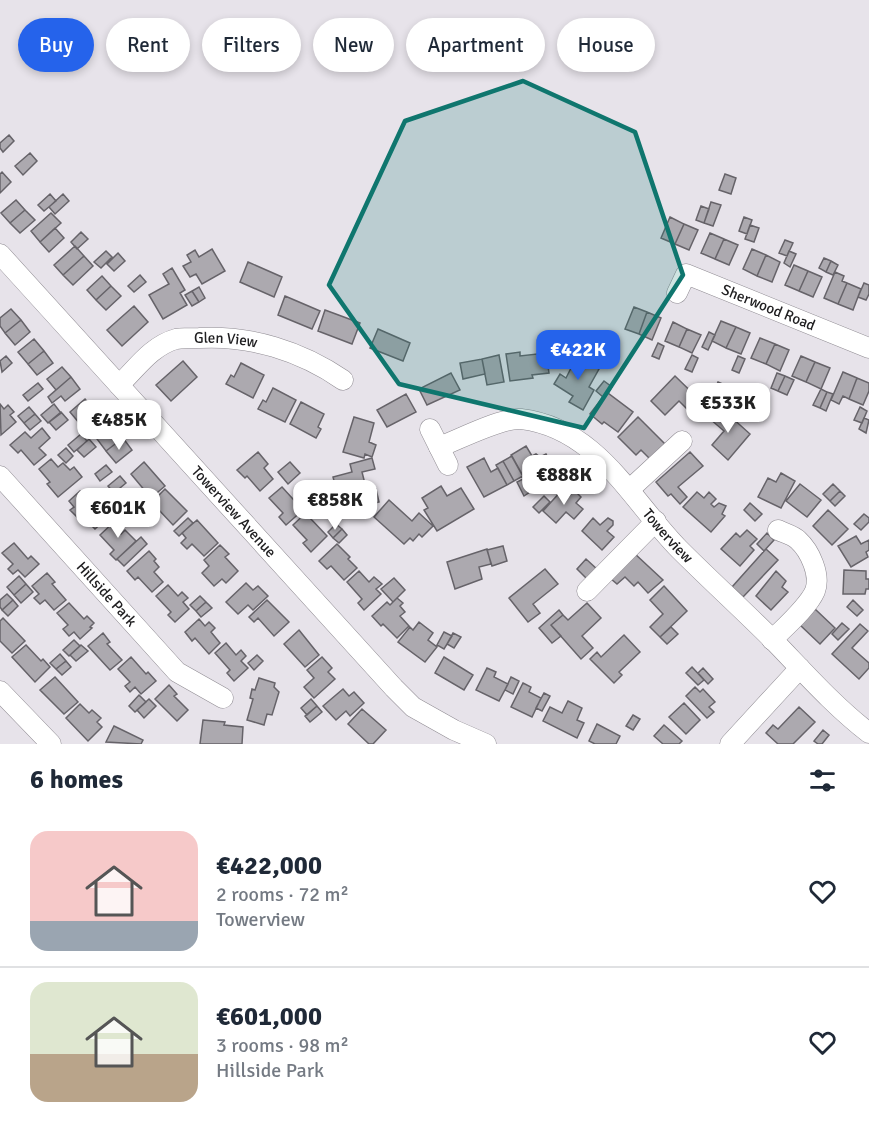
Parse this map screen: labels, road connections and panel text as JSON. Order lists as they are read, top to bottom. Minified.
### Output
{"streets":{"street":["Sherwood Road","Glen View","Towerview Avenue","Towerview","Hillside Park"]},"crossings":[["Glen View","Towerview Avenue"]],"page":{"chip":["Buy","Rent","Filters","New","Apartment","House"],"price":["€422K","€533K","€485K","€888K","€858K","€601K"],"heading":"6 homes","list":[{"name":"€422,000","note":"2 rooms · 72 m² · Towerview"},{"name":"€601,000","note":"3 rooms · 98 m² · Hillside Park"}]}}
